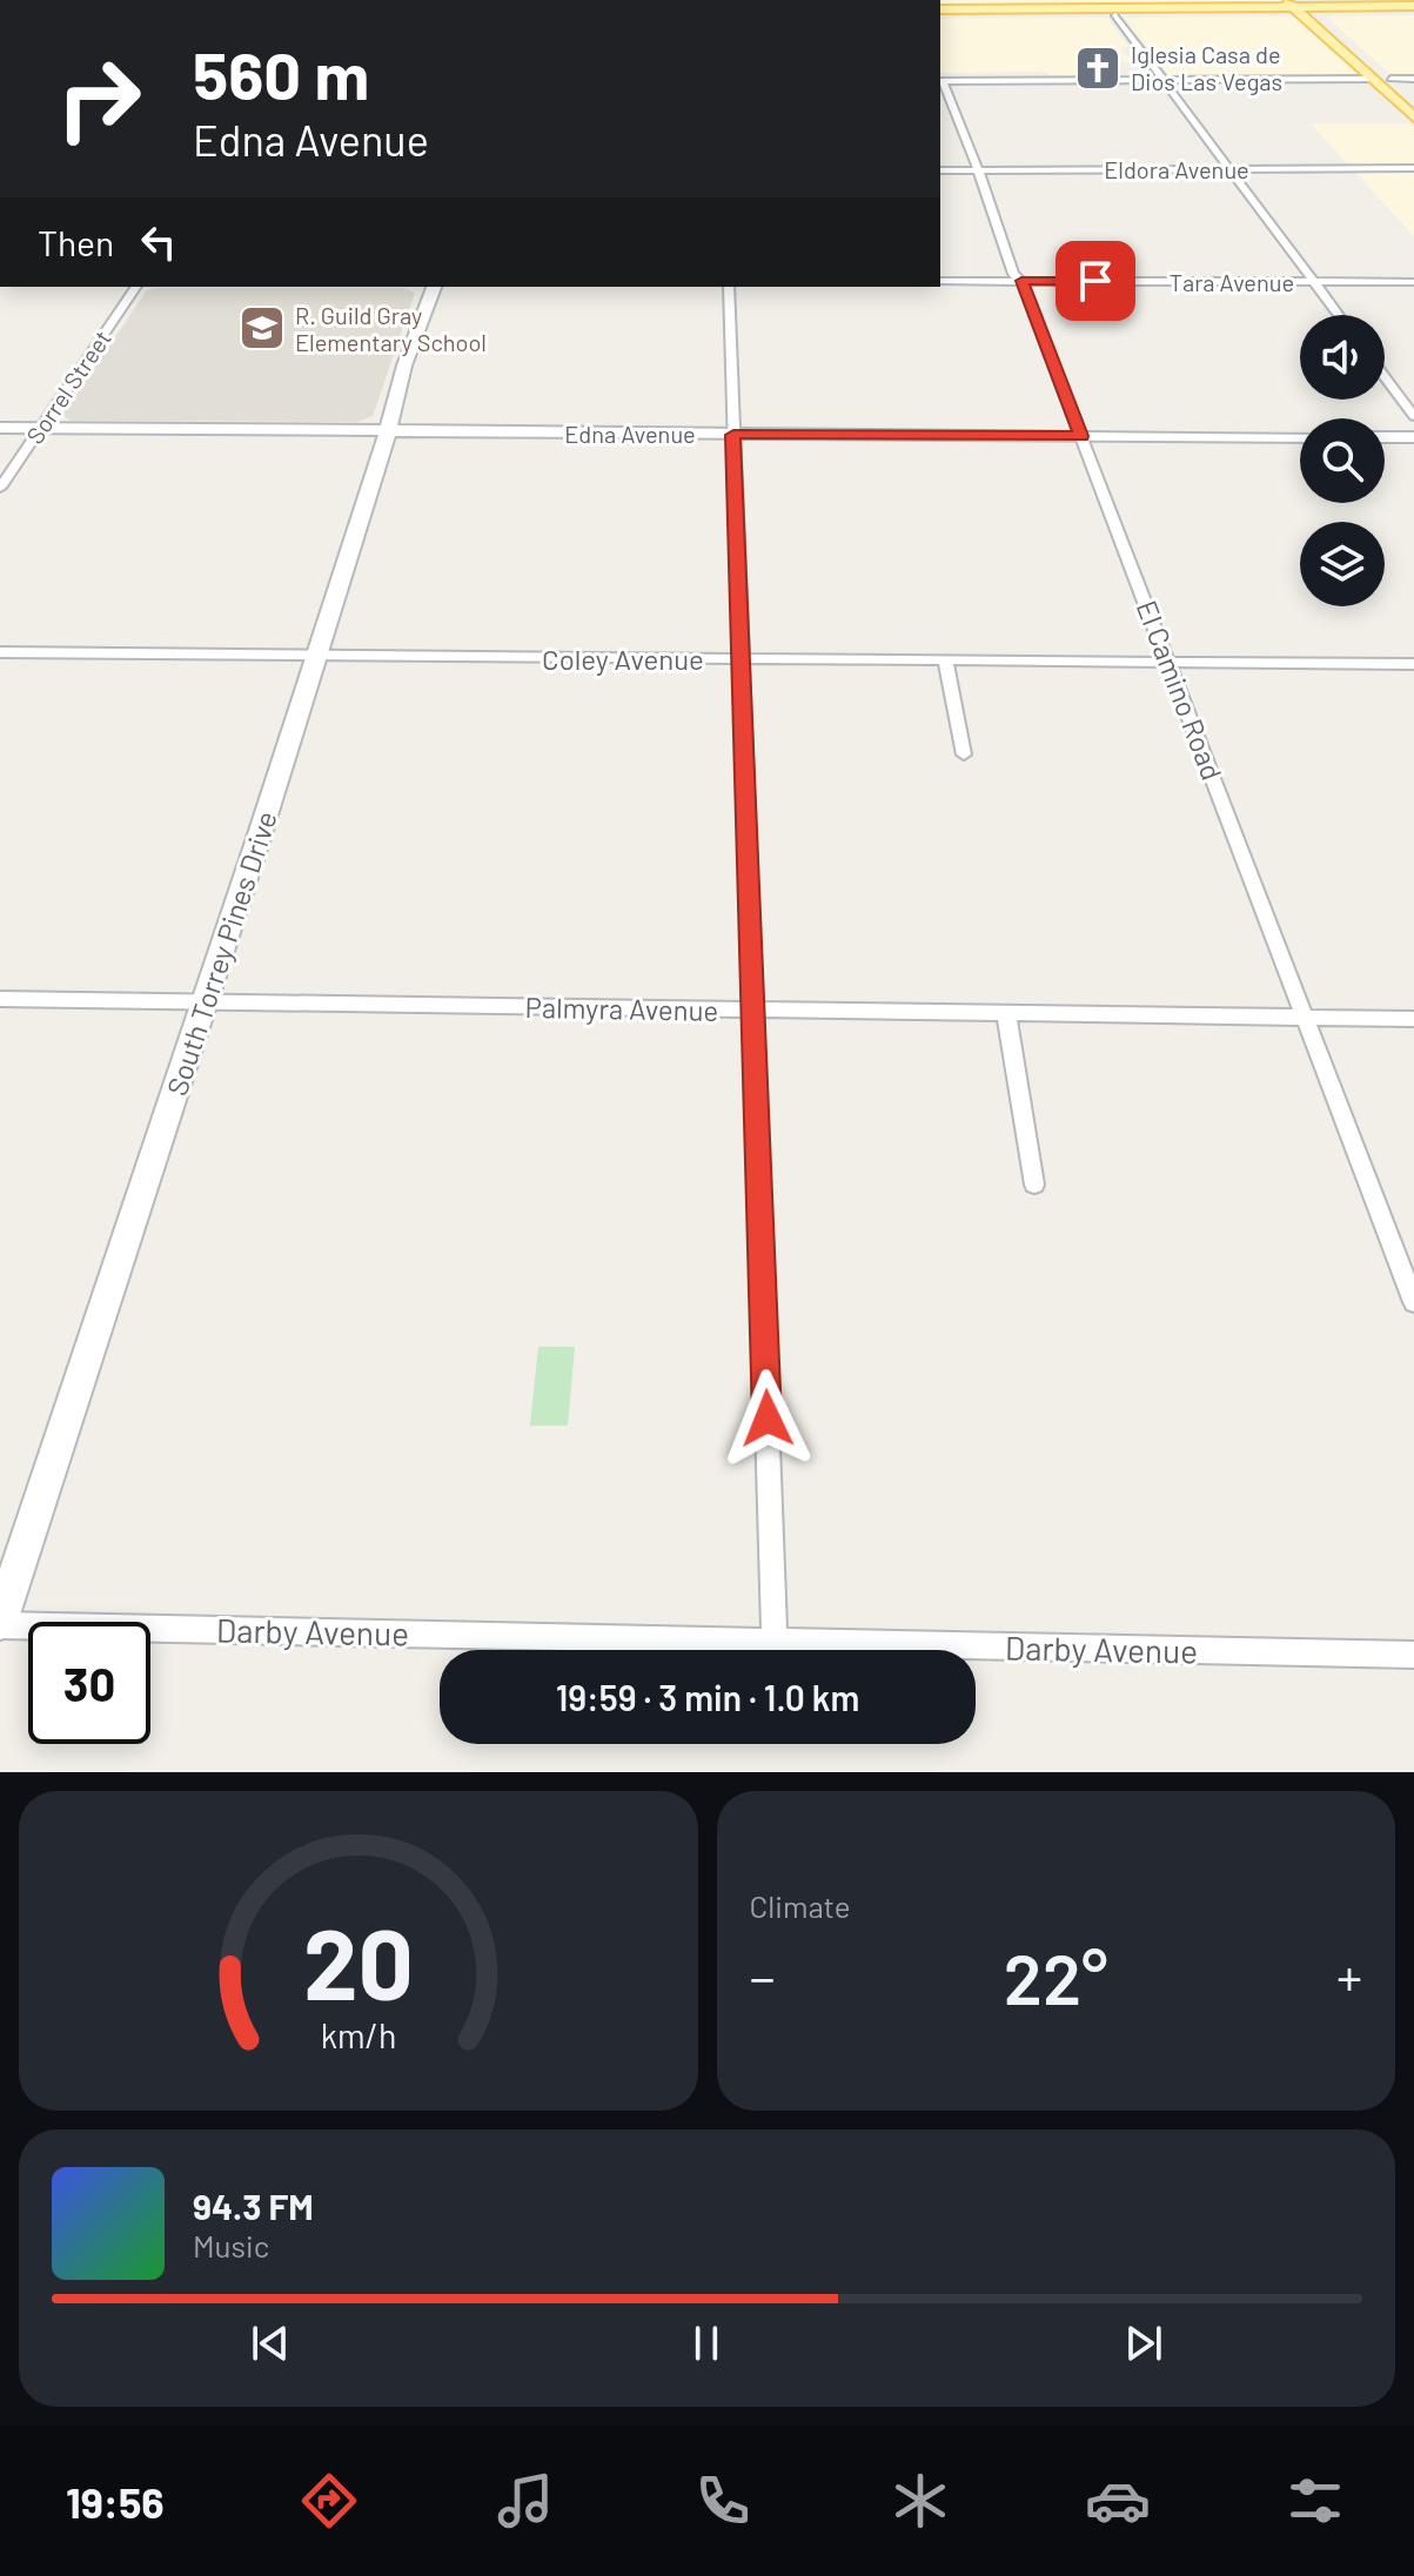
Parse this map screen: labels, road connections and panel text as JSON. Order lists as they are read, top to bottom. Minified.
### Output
{"streets":{"street":["Eldora Avenue","Tara Avenue","Sorrel Street","Edna Avenue","Coley Avenue","El Camino Road","South Torrey Pines Drive","Palmyra Avenue","Darby Avenue"]},"crossings":[["Eldora Avenue","El Camino Road"],["Tara Avenue","El Camino Road"],["Sorrel Street","Edna Avenue"],["Edna Avenue","El Camino Road"],["Edna Avenue","South Torrey Pines Drive"],["Coley Avenue","El Camino Road"],["Coley Avenue","South Torrey Pines Drive"],["El Camino Road","Palmyra Avenue"],["South Torrey Pines Drive","Palmyra Avenue"],["South Torrey Pines Drive","Darby Avenue"]],"places":{"church":["Iglesia Casa de Dios Las Vegas"],"school or university":["R. Guild Gray Elementary School"]},"page":{"turn":["560 m","Edna Avenue"],"then":"Then","limit":"30","trip":"19:59 · 3 min · 1.0 km","tile":"Climate","heat":["−","22°","+"],"song":["94.3 FM","Music"],"tabs":"19:56","gauge":["20","km/h"]}}
